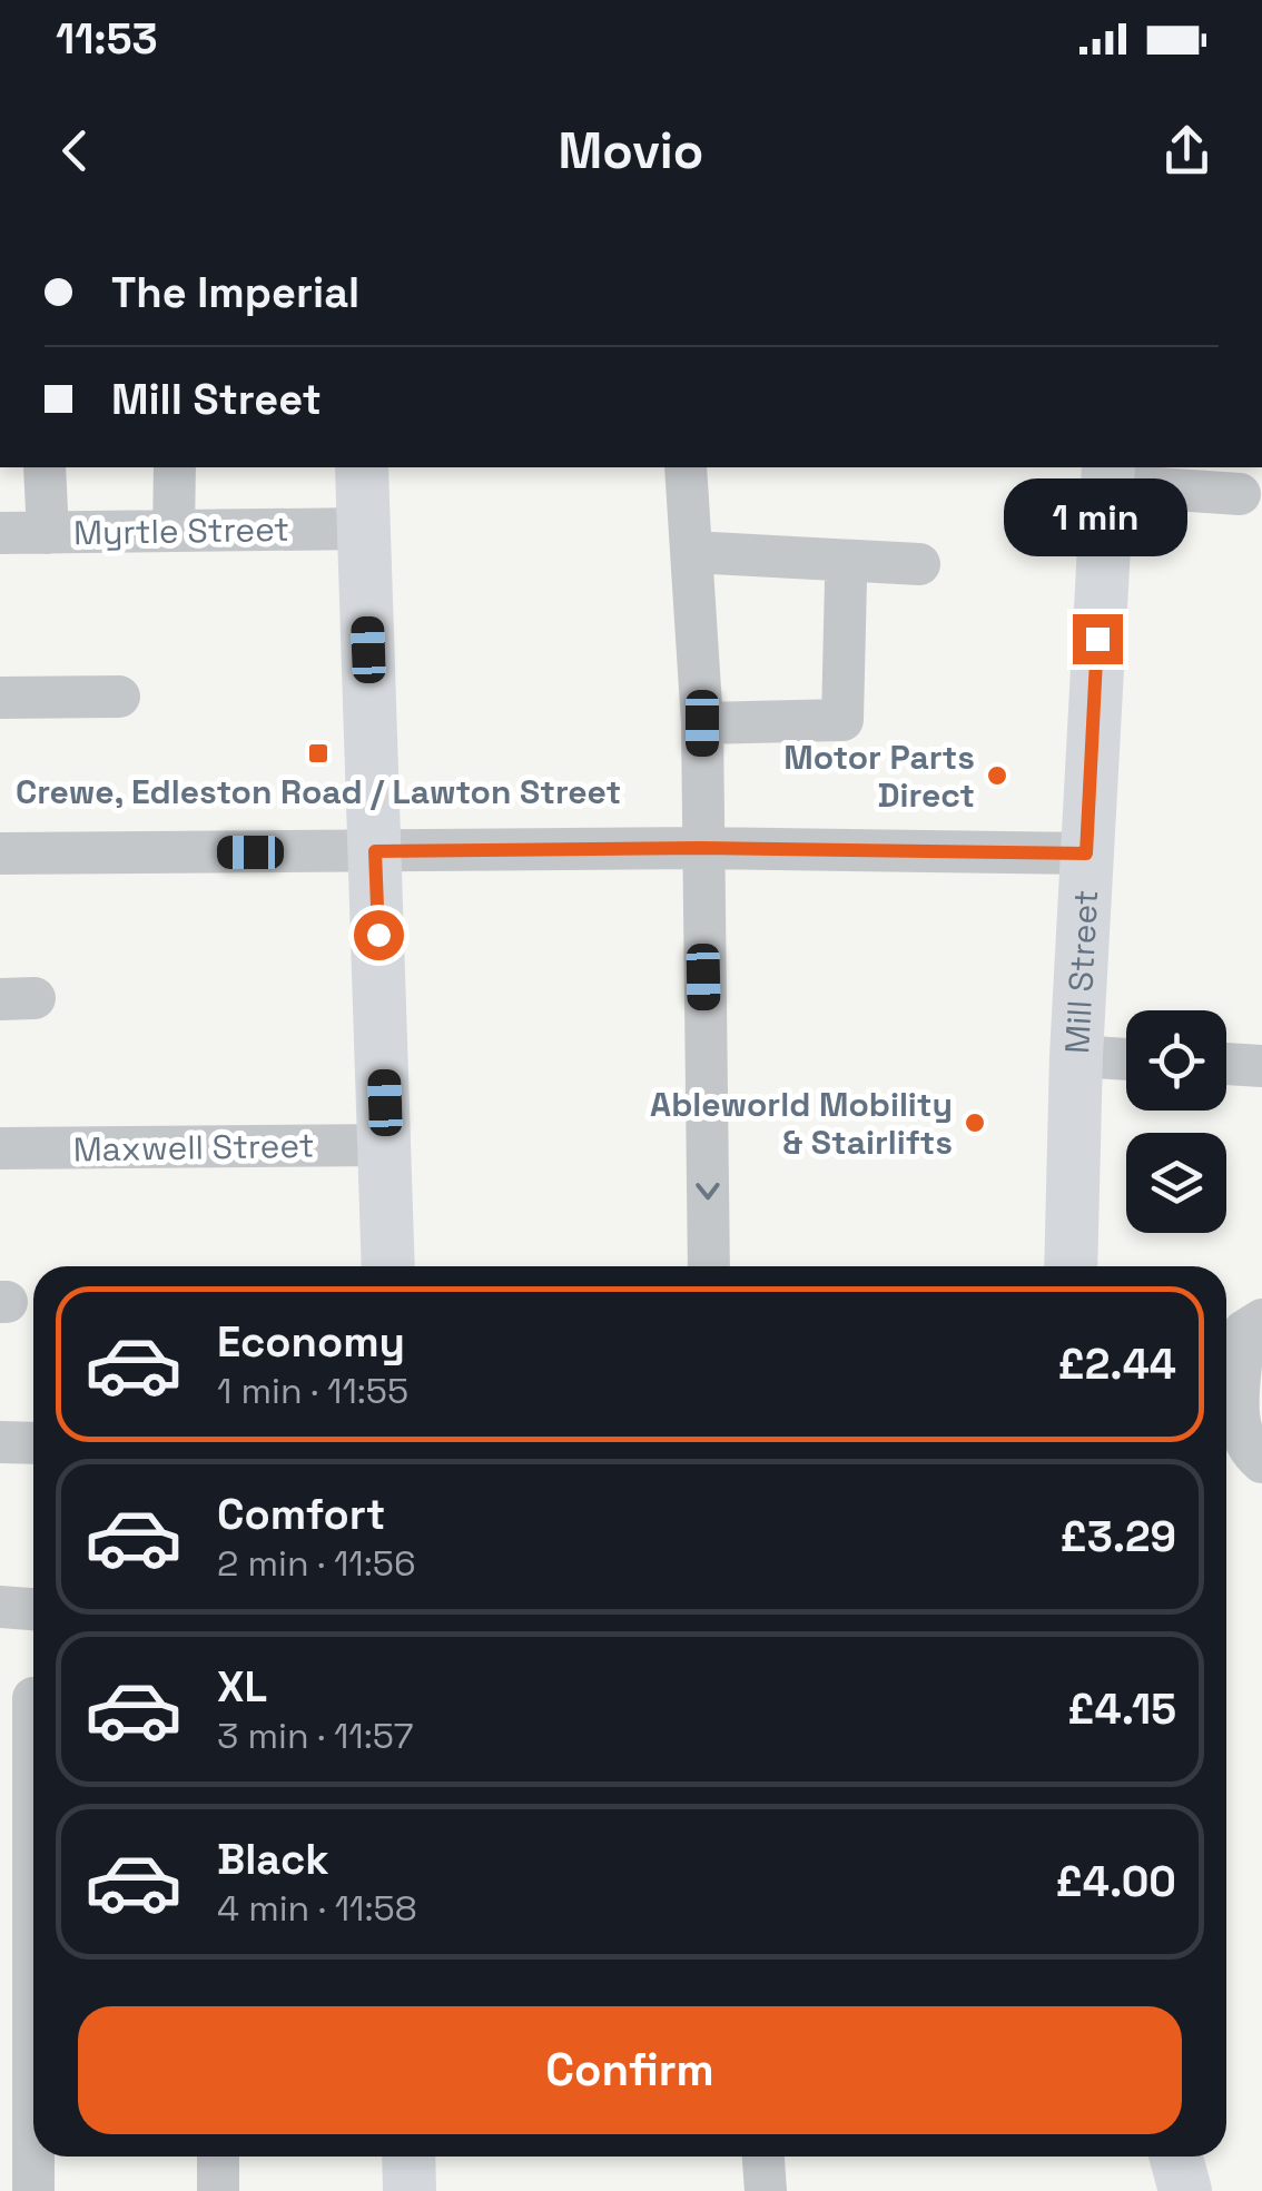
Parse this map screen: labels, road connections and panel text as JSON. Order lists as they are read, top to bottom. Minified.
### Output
{"streets":{"main road":["Mill Street"],"street":["Myrtle Street","Maxwell Street"]},"places":{"transit":["Crewe, Edleston Road / Lawton Street"],"other":["Motor Parts Direct","Ableworld Mobility & Stairlifts"]},"page":{"status":"11:53","header":"Movio","banner":["The Imperial","Mill Street"],"bubble":"1 min","list":[{"name":"Economy","note":"1 min · 11:55","value":"£2.44"},{"name":"Comfort","note":"2 min · 11:56","value":"£3.29"},{"name":"XL","note":"3 min · 11:57","value":"£4.15"},{"name":"Black","note":"4 min · 11:58","value":"£4.00"}],"buttons":"Confirm"}}
